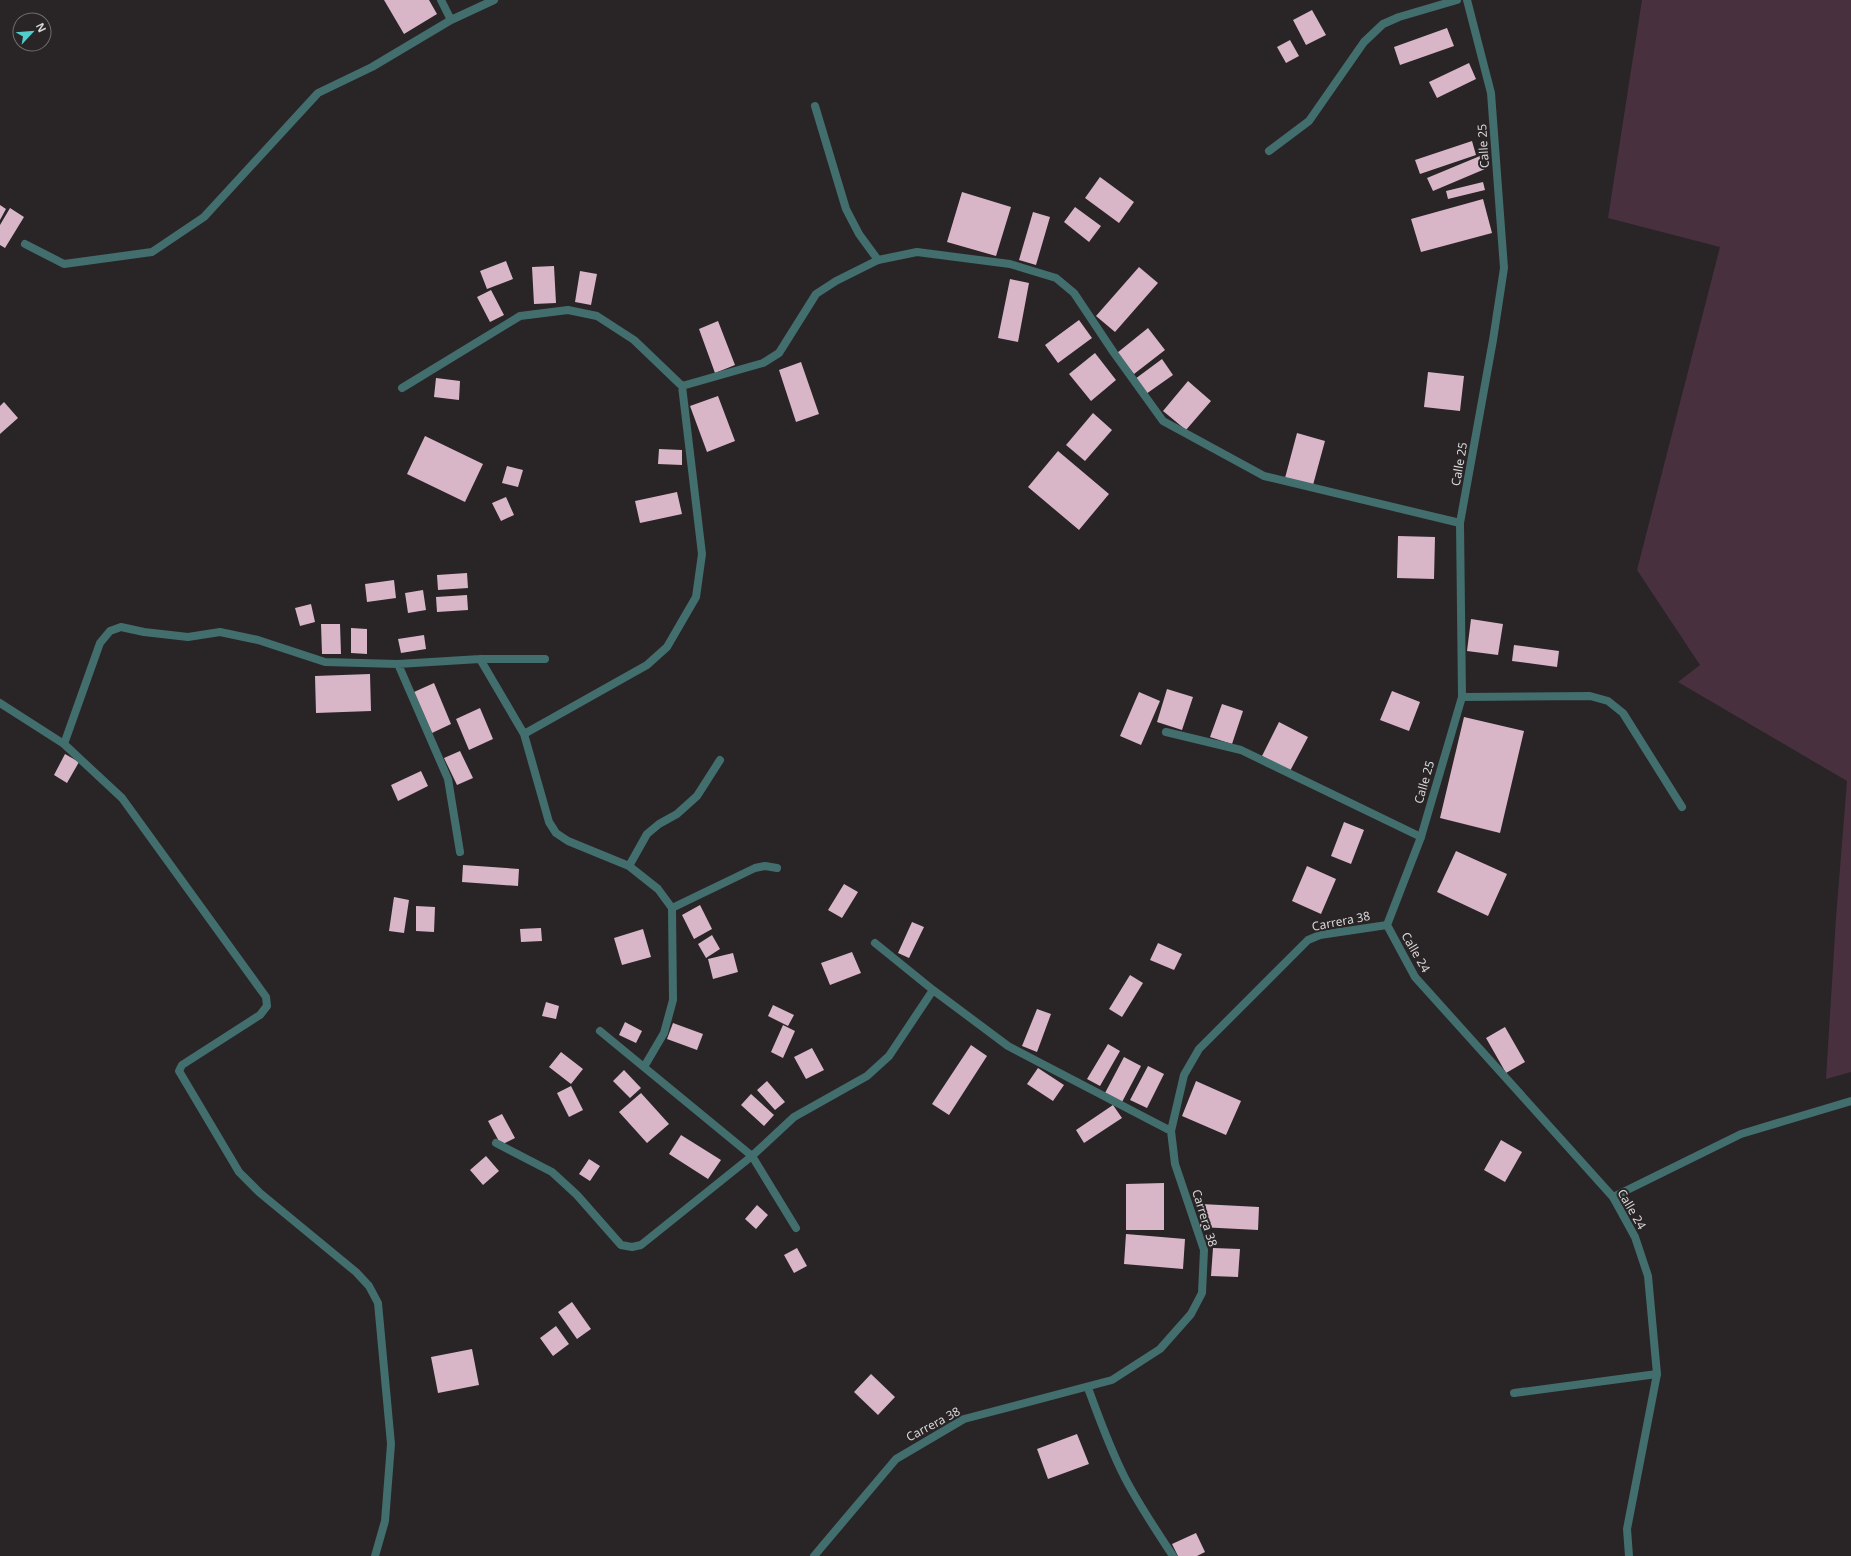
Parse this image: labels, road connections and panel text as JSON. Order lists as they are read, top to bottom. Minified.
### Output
{"streets":{"street":["Calle 25","Carrera 38","Calle 24"]},"crossings":[["Calle 25","Carrera 38"],["Calle 25","Calle 24"],["Carrera 38","Calle 24"]],"north":"top right"}
